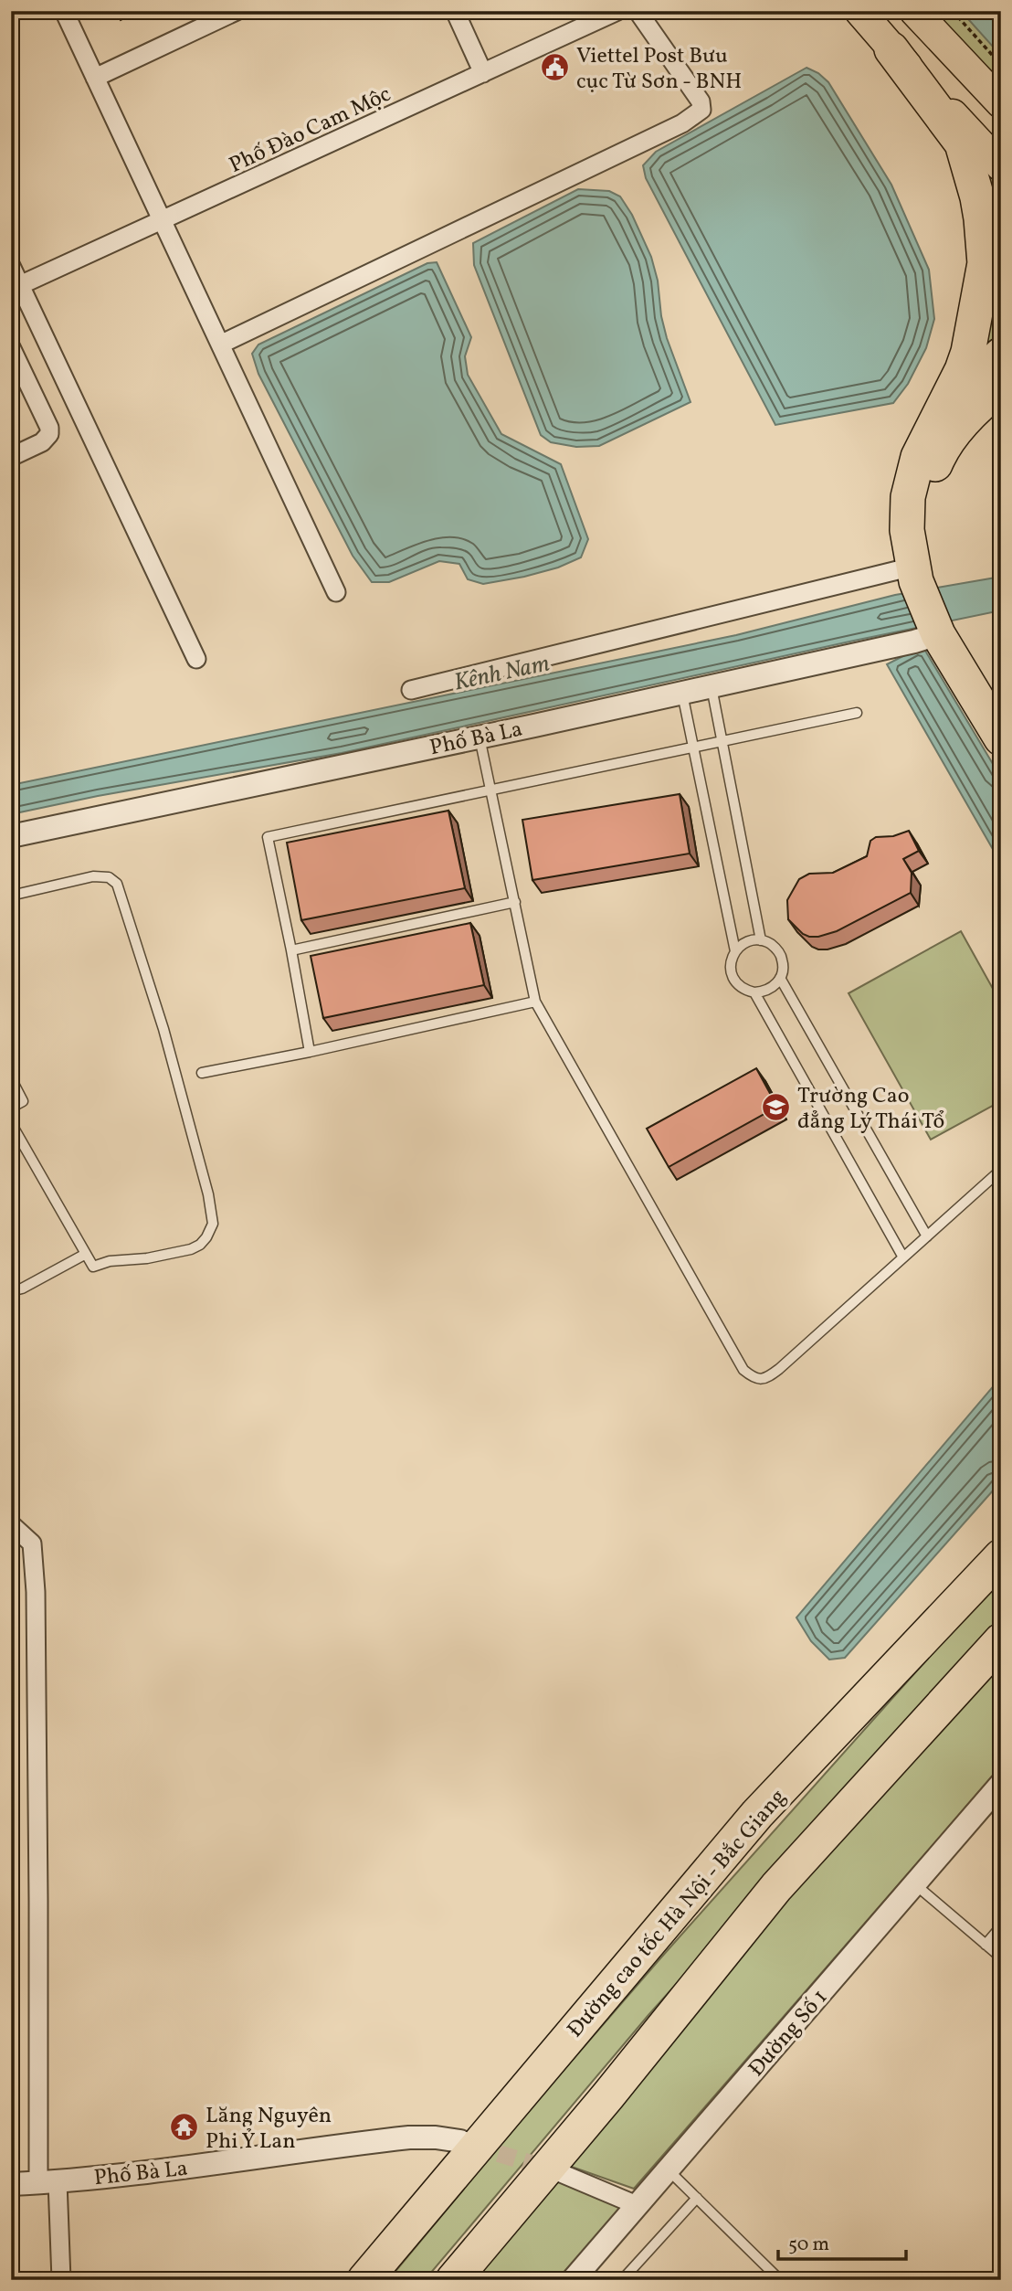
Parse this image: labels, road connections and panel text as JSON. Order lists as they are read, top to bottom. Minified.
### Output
{"streets":{"highway":["Đường cao tốc Hà Nội - Bắc Giang"],"street":["Phố Đào Cam Mộc","Phố Bà La","Đường Số 1"]},"water":["Kênh Nam"],"places":{"public building":["Viettel Post Bưu cục Từ Sơn - BNH"],"school or university":["Trường Cao đẳng Lý Thái Tổ"],"temple":["Lăng Nguyên Phi Ỷ Lan"]},"scale_bar":"50 m"}
